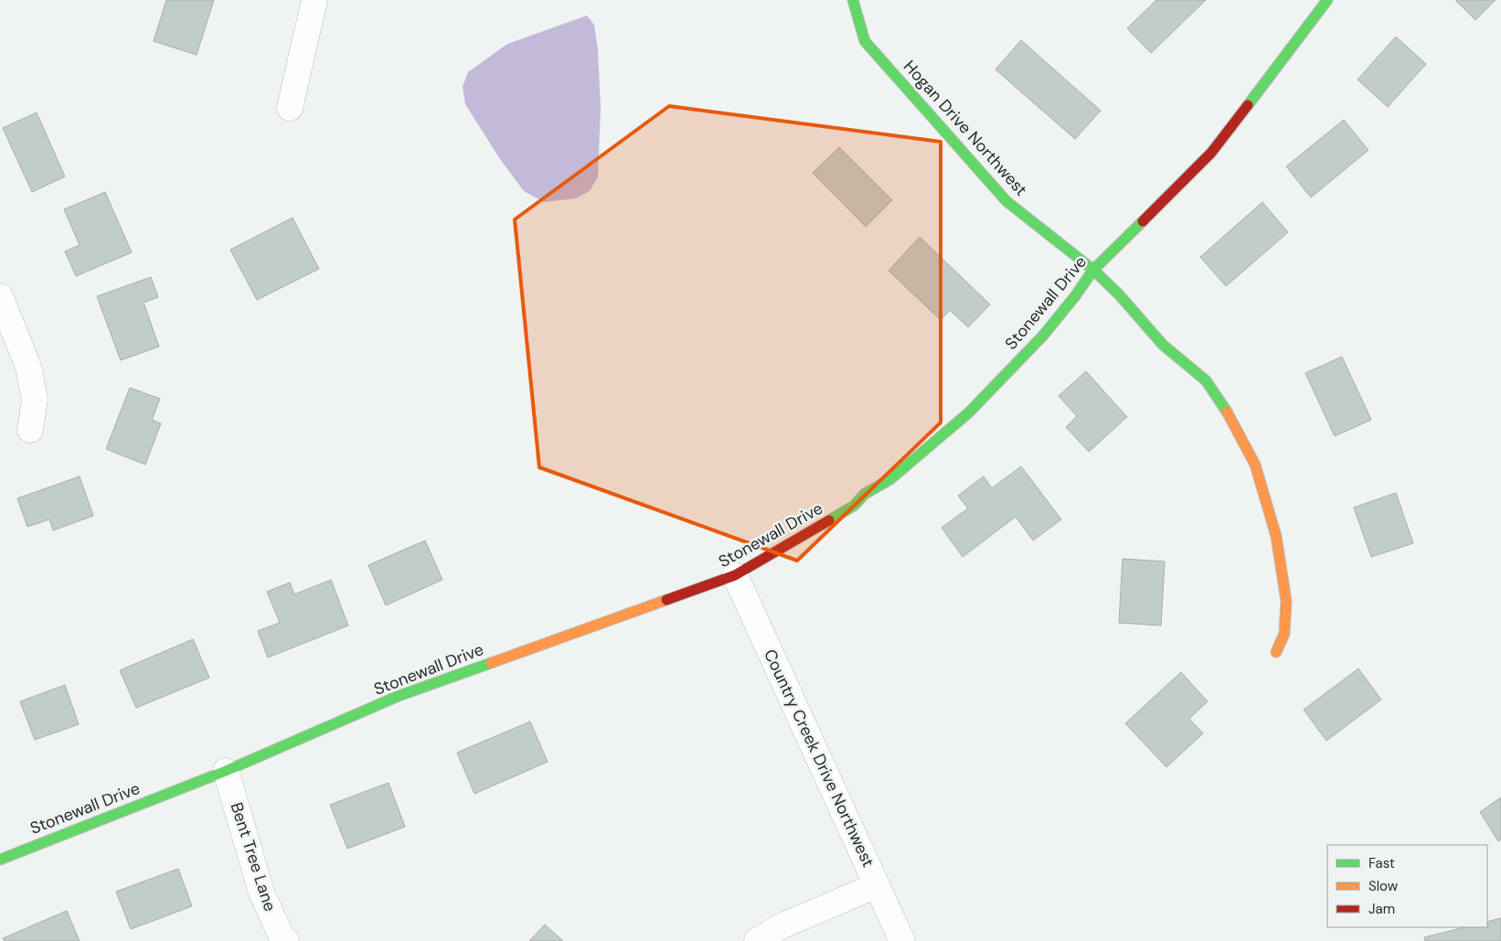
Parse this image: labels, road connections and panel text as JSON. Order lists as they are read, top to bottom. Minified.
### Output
{"streets":{"street":["Hogan Drive Northwest","Stonewall Drive","Country Creek Drive Northwest","Bent Tree Lane"]},"crossings":[["Hogan Drive Northwest","Stonewall Drive"],["Stonewall Drive","Country Creek Drive Northwest"],["Stonewall Drive","Bent Tree Lane"]],"legend":["Fast","Slow","Jam"]}
